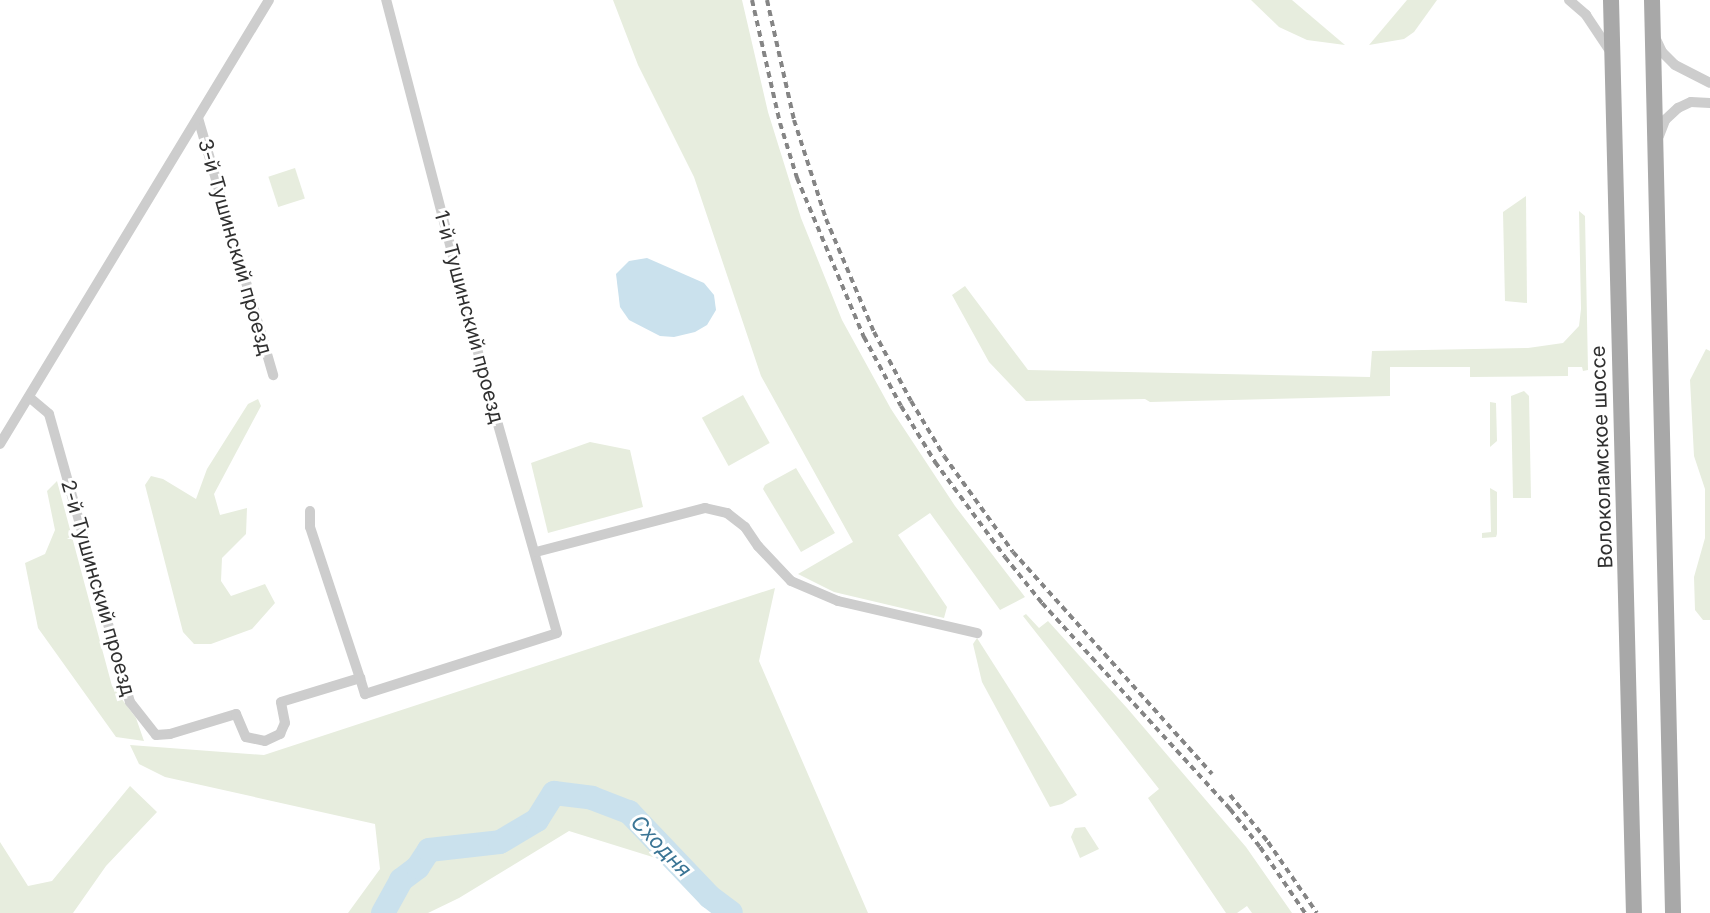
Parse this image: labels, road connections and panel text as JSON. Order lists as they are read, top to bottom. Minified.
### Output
{"streets":{"main road":["Волоколамское шоссе"],"street":["3-й Тушинский проезд","1-й Тушинский проезд","2-й Тушинский проезд"]},"crossings":[["1-й Тушинский проезд","2-й Тушинский проезд"]],"water":["Сходня"]}
